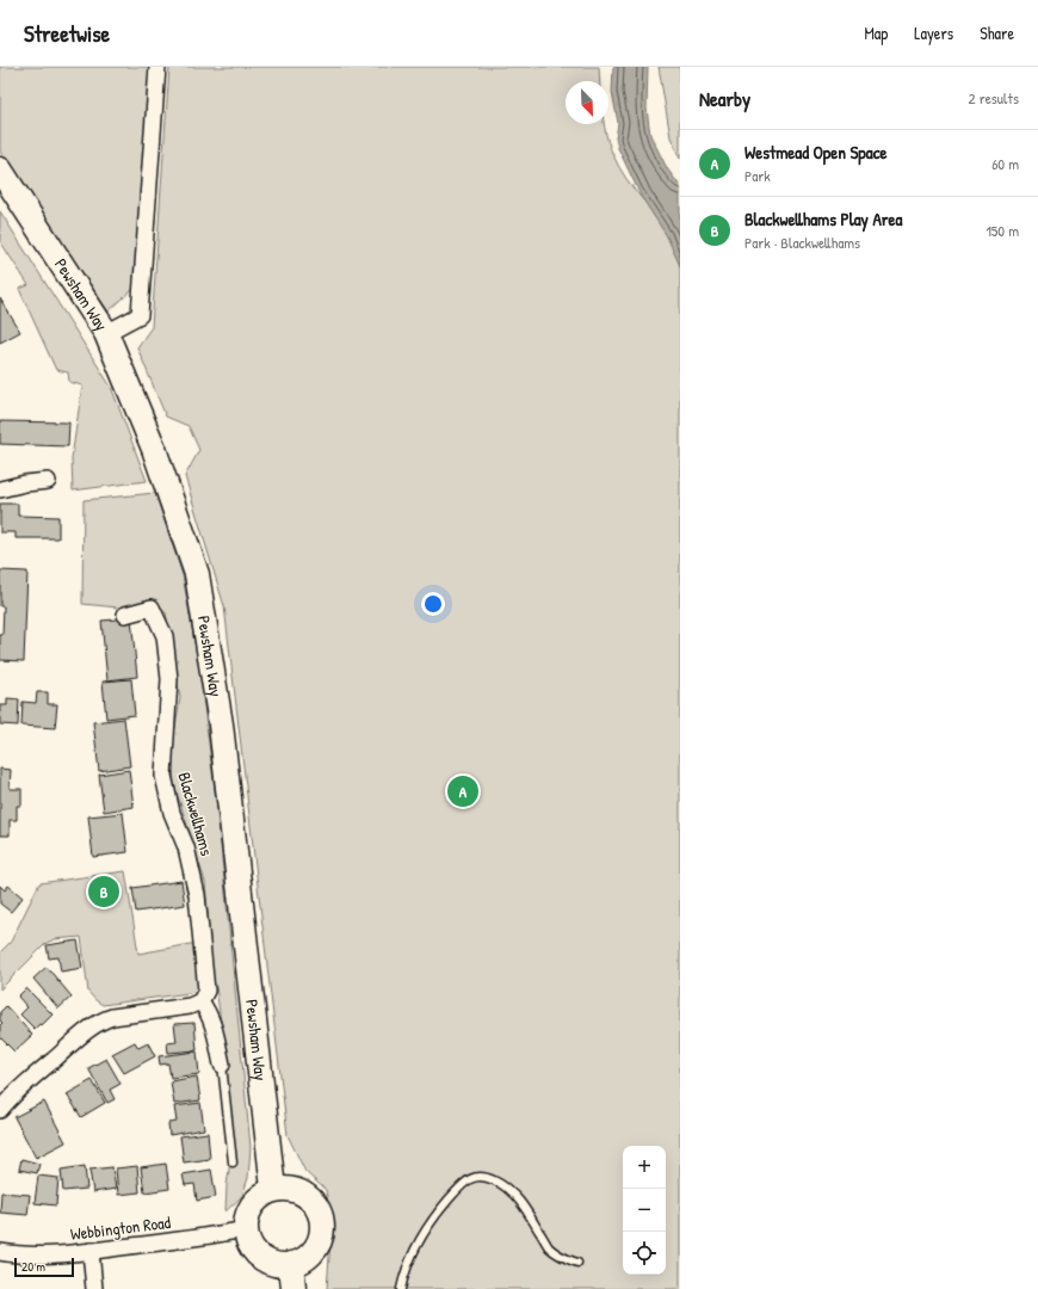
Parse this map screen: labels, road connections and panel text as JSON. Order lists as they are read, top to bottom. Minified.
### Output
{"streets":{"main road":["Pewsham Way"],"street":["Blackwellhams","Webbington Road"]},"crossings":[["Pewsham Way","Webbington Road"]],"scale_bar":"20 m","north":"bottom right","page":{"header":"Streetwise","nav":["Map","Layers","Share"],"heading":["Nearby","2 results"],"list":[{"mark":"A","name":"Westmead Open Space","note":"Park","value":"60 m"},{"mark":"B","name":"Blackwellhams Play Area","note":"Park · Blackwellhams","value":"150 m"}],"pins":["A","B"],"map_buttons":["+","−"],"scale":"20 m"}}
